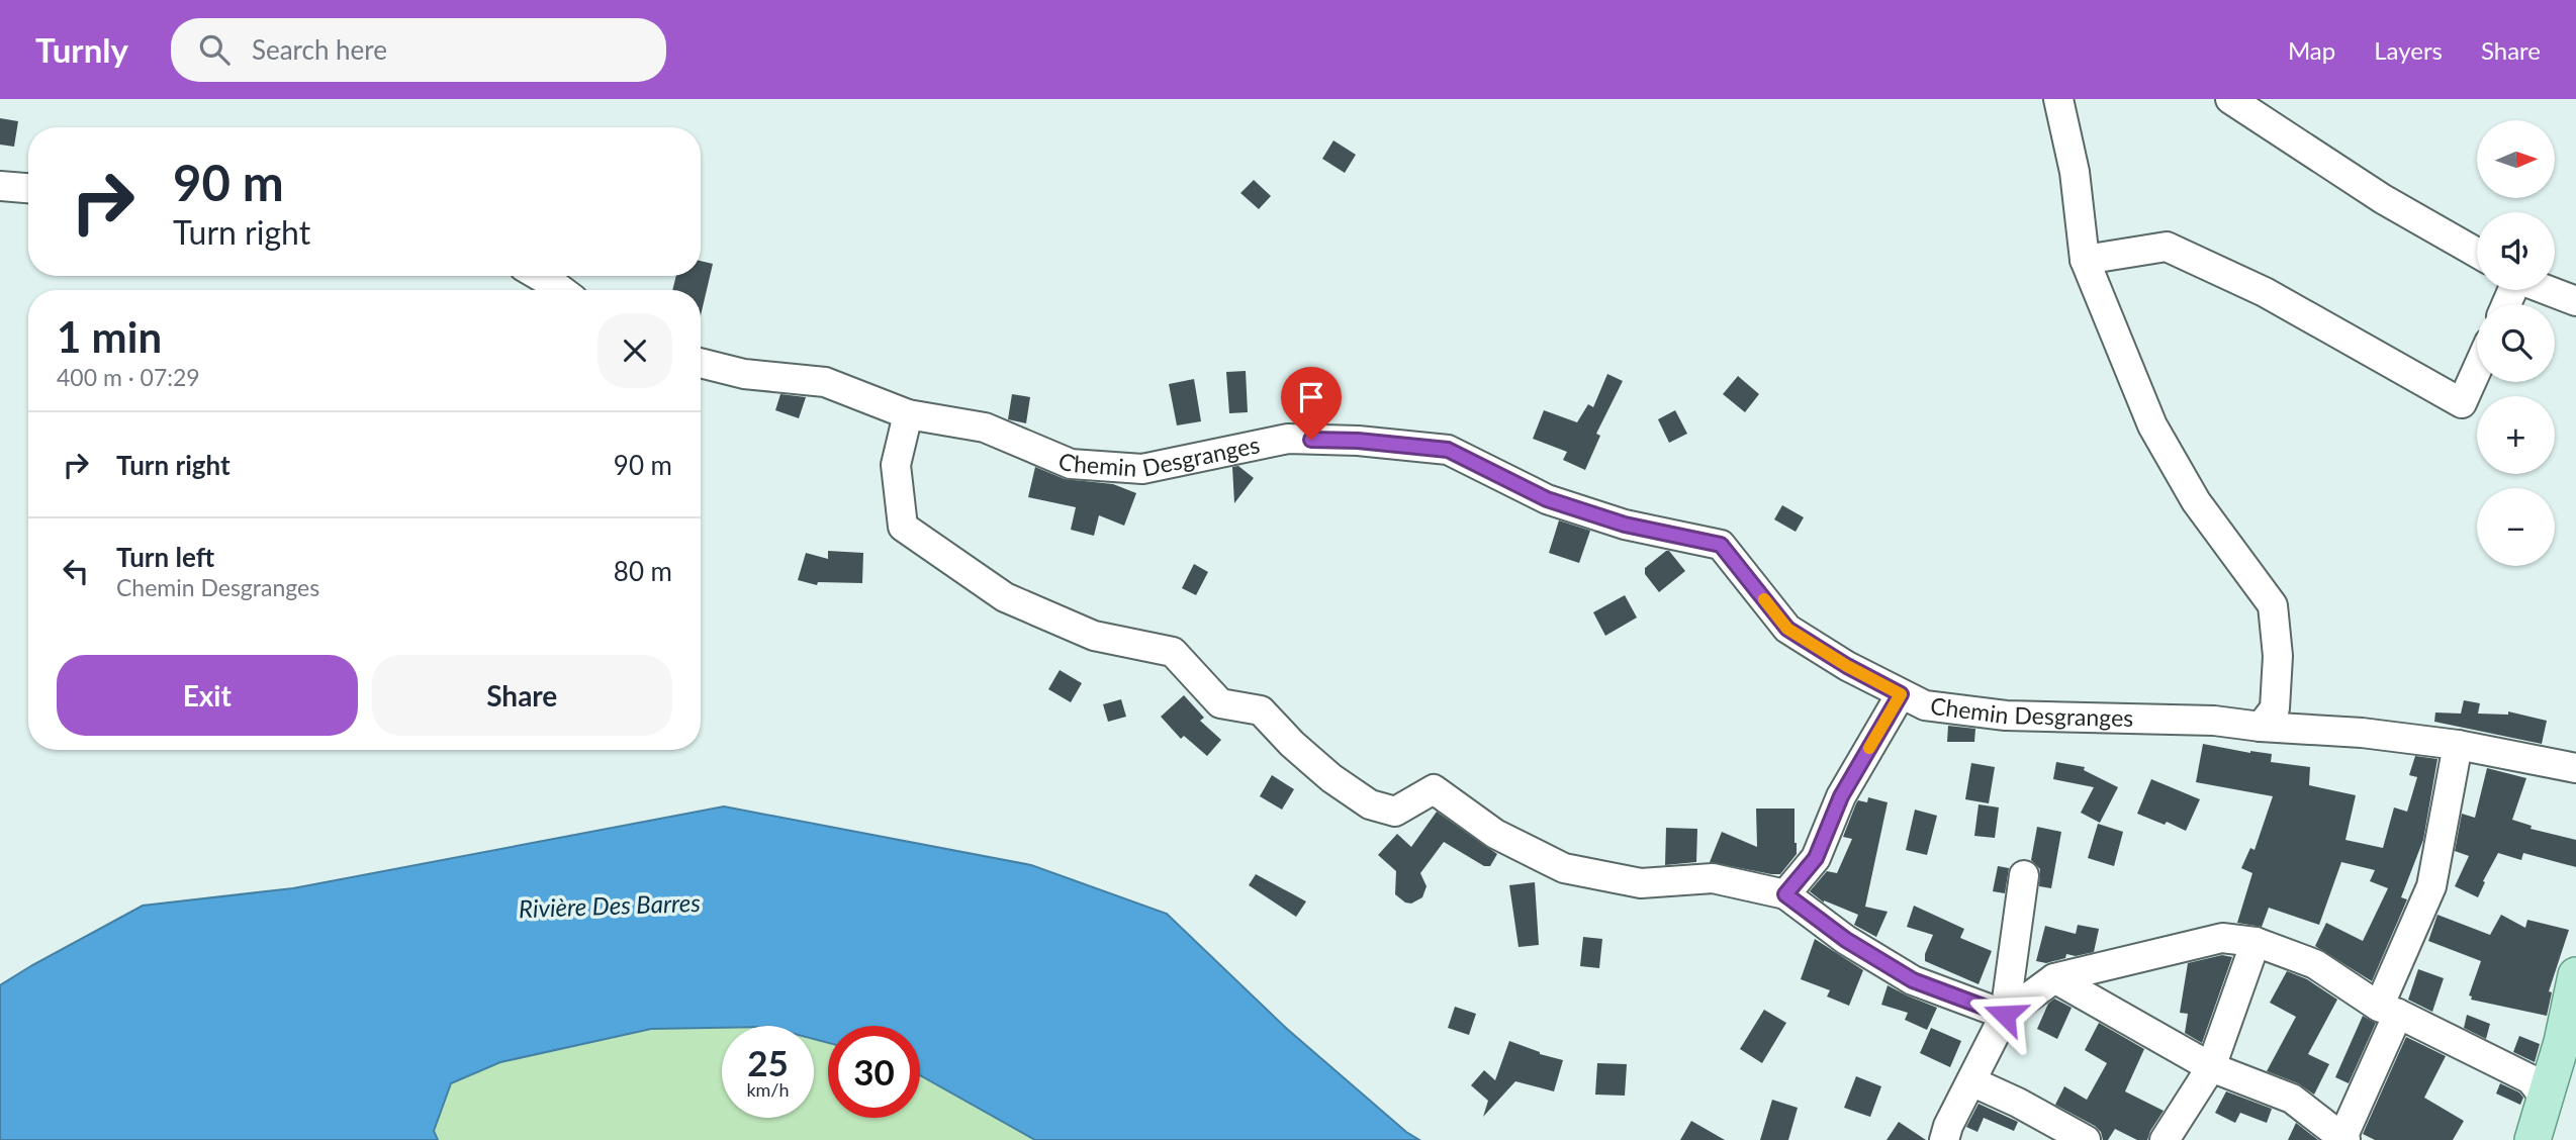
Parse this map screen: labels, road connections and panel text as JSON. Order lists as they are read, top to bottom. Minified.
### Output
{"streets":{"street":["Chemin Desgranges"]},"water":["Rivière Des Barres"],"north":"right","page":{"header":"Turnly","search":"Search here","nav":["Map","Layers","Share"],"map_buttons":["+","−"],"turn":["90 m","Turn right"],"heading":["1 min","400 m · 07:29"],"list":[{"name":"Turn right","value":"90 m"},{"name":"Turn left","note":"Chemin Desgranges","value":"80 m"}],"buttons":["Exit","Share"],"speed":"25 km/h","limit":"30"}}
